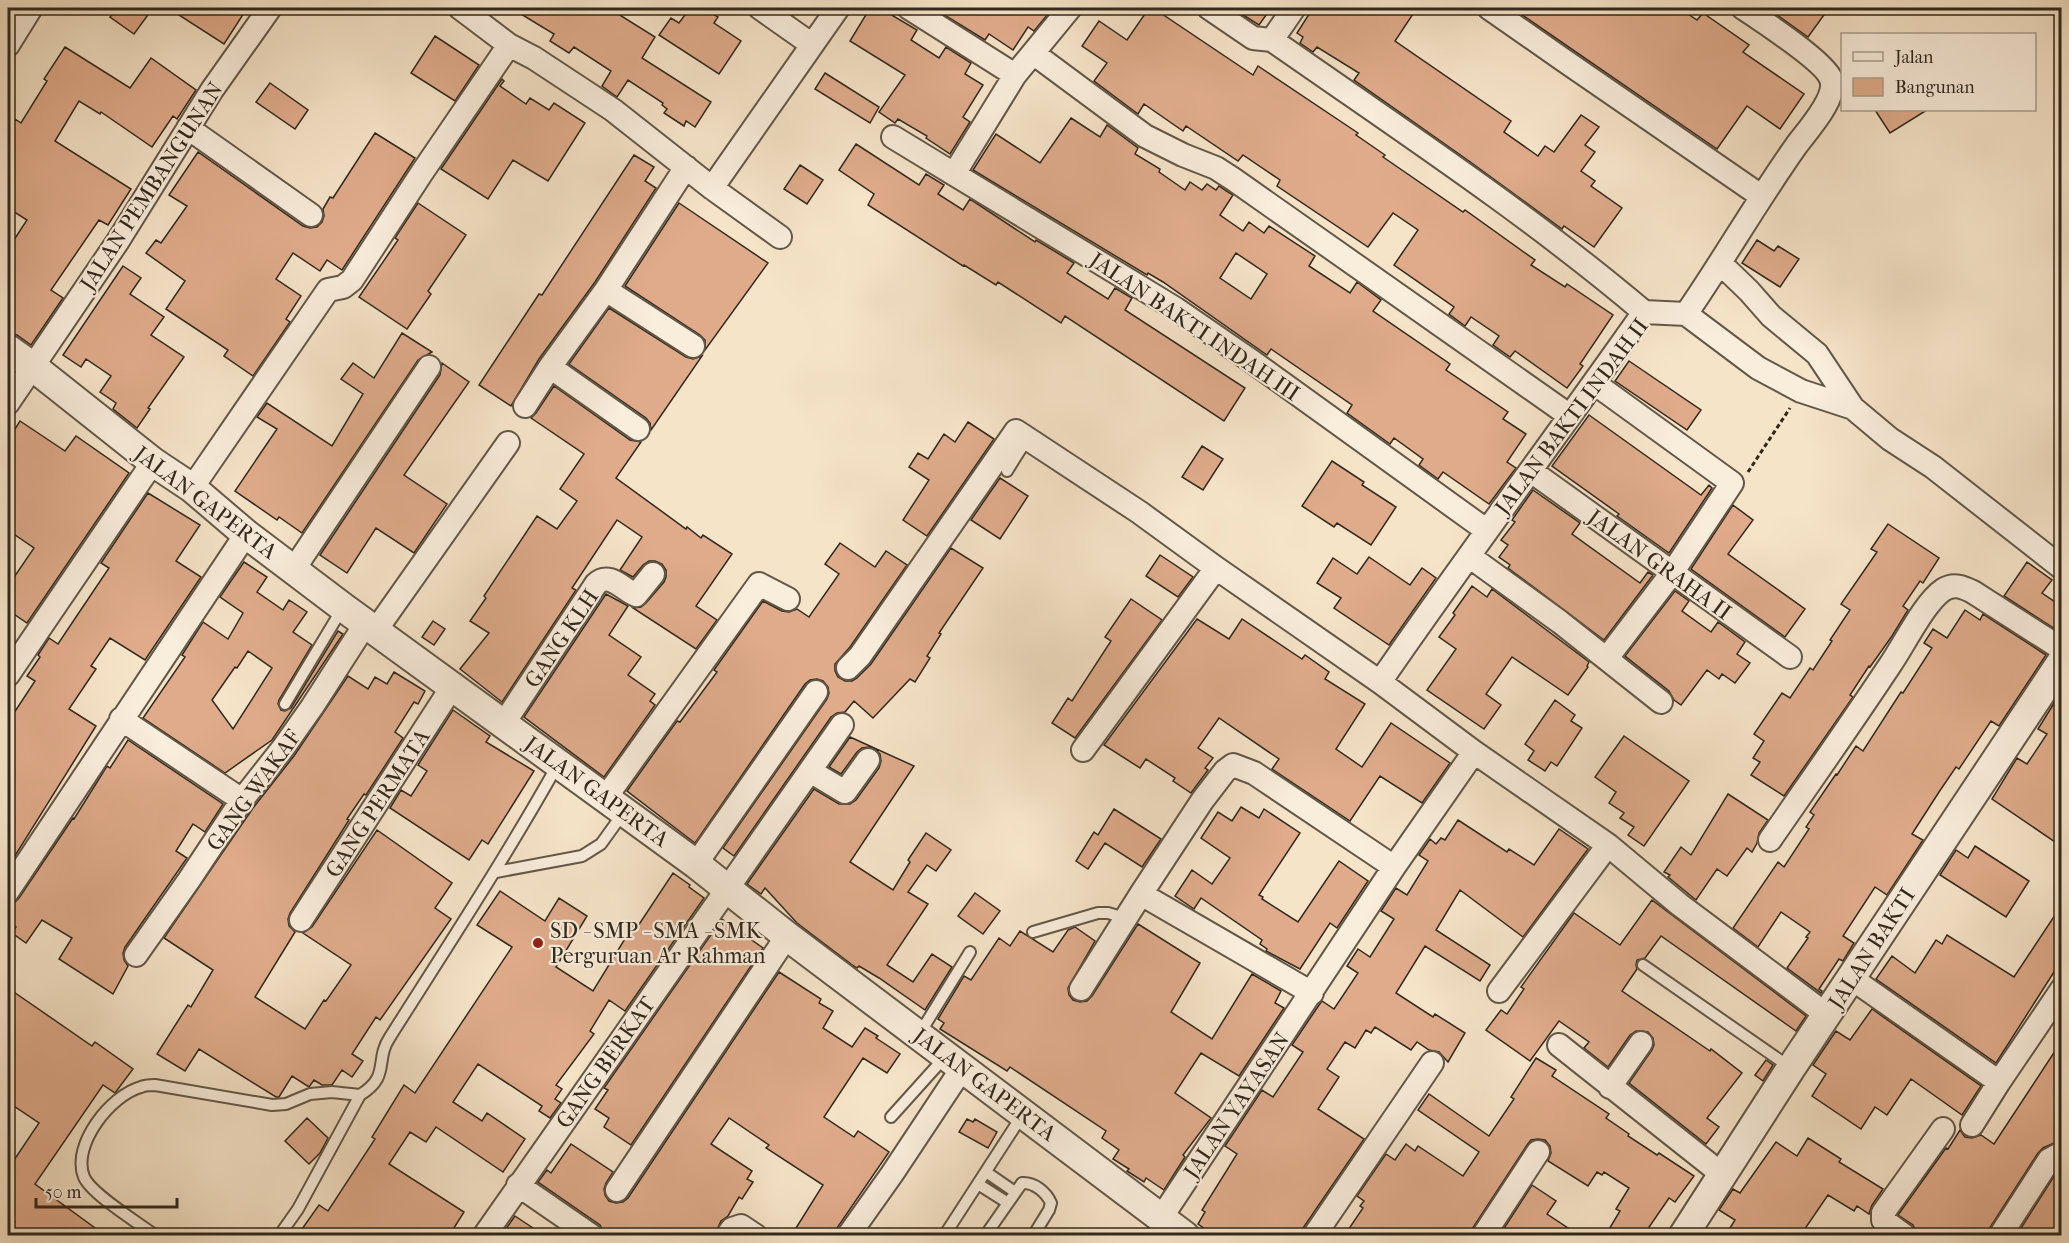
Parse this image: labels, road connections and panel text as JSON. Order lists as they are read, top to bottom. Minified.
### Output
{"streets":{"street":["JALAN PEMBANGUNAN","JALAN BAKTI INDAH III","JALAN BAKTI INDAH II","JALAN GAPERTA","JALAN GRAHA II","GANG KLH","GANG WAKAF","GANG PERMATA","JALAN BAKTI","GANG BERKAT","JALAN YAYASAN"]},"crossings":[["JALAN PEMBANGUNAN","JALAN GAPERTA"],["JALAN BAKTI INDAH III","JALAN BAKTI INDAH II"],["JALAN BAKTI INDAH II","JALAN GRAHA II"],["JALAN GAPERTA","GANG KLH"],["JALAN GAPERTA","GANG WAKAF"],["JALAN GAPERTA","GANG PERMATA"],["JALAN GAPERTA","GANG BERKAT"],["JALAN GAPERTA","JALAN YAYASAN"]],"places":["SD - SMP - SMA - SMK Perguruan Ar Rahman"],"legend":["Jalan","Bangunan"],"scale_bar":"50 m"}
